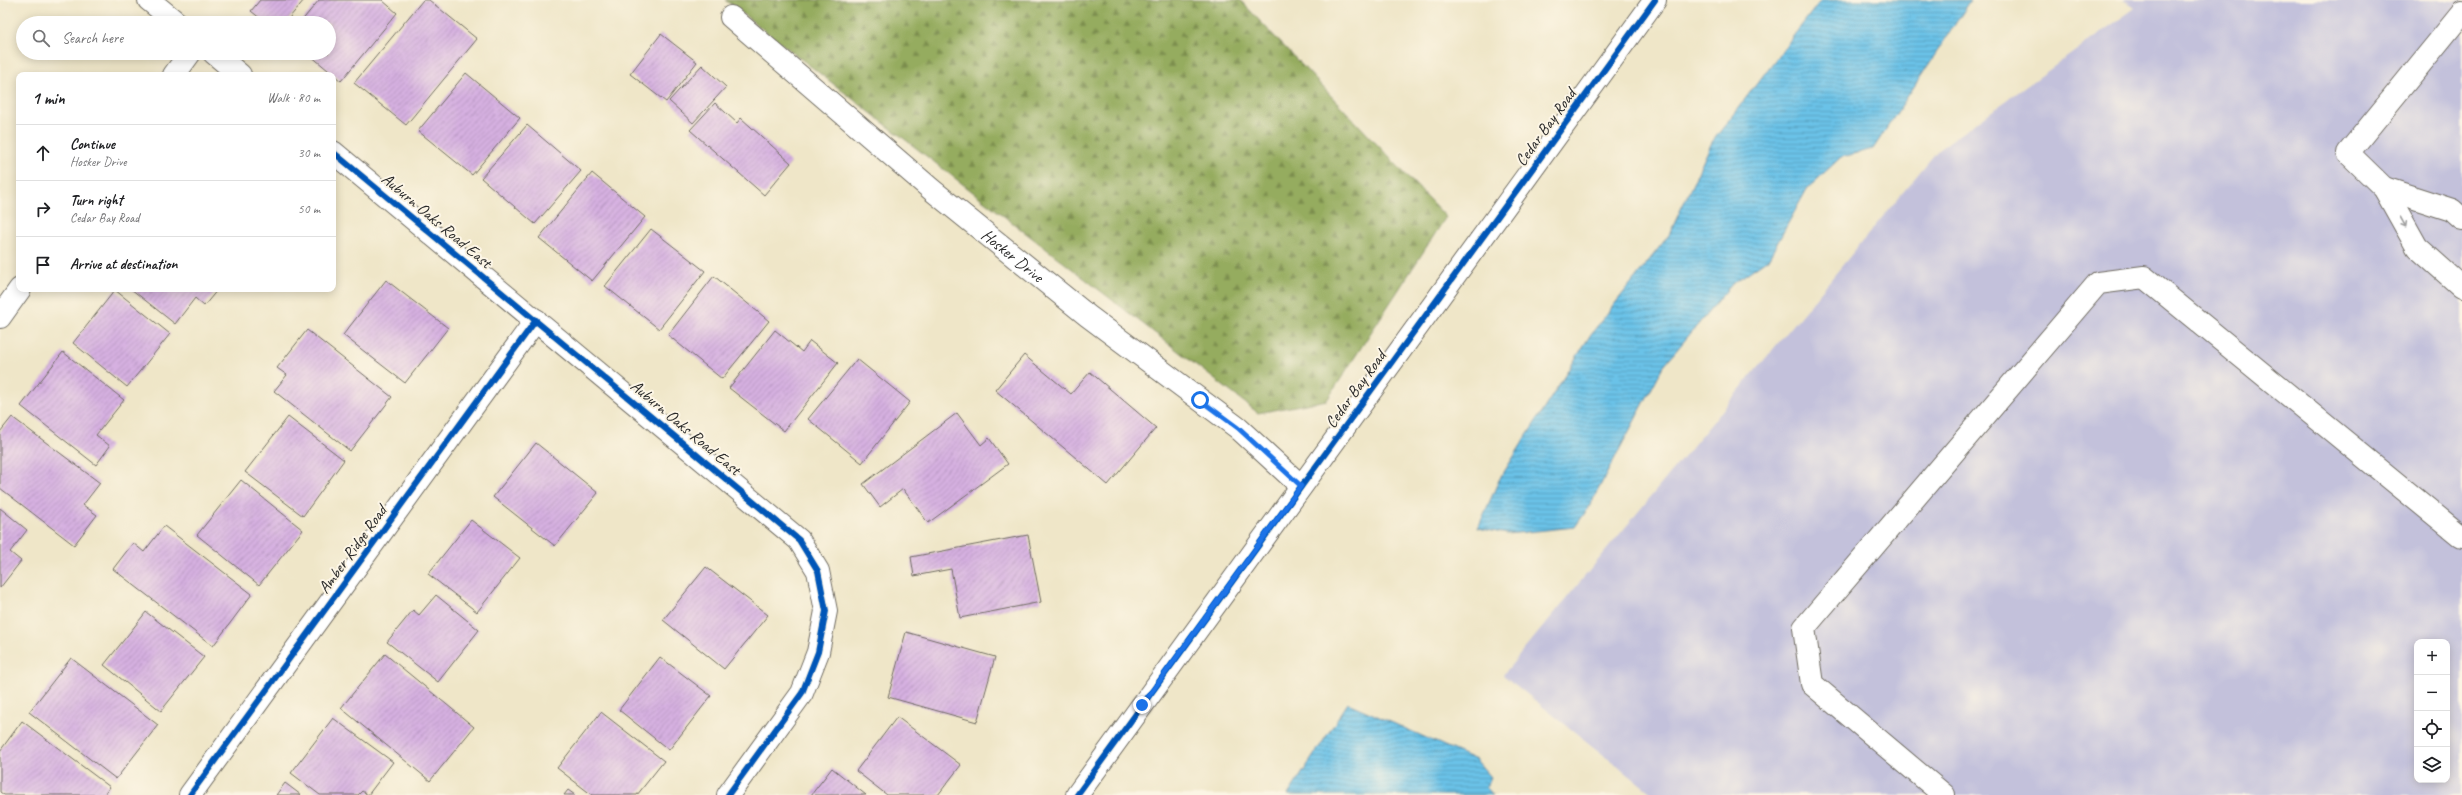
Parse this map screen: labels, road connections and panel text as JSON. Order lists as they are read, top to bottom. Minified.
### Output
{"streets":{"street":["Cedar Bay Road","Auburn Oaks Road East","Hosker Drive","Amber Ridge Road"]},"crossings":[["Cedar Bay Road","Hosker Drive"],["Auburn Oaks Road East","Amber Ridge Road"]],"page":{"search":"Search here","heading":["1 min","Walk · 80 m"],"list":[["Continue","Hosker Drive","30 m"],["Turn right","Cedar Bay Road","50 m"],"Arrive at destination"],"map_buttons":["+","−"]}}
